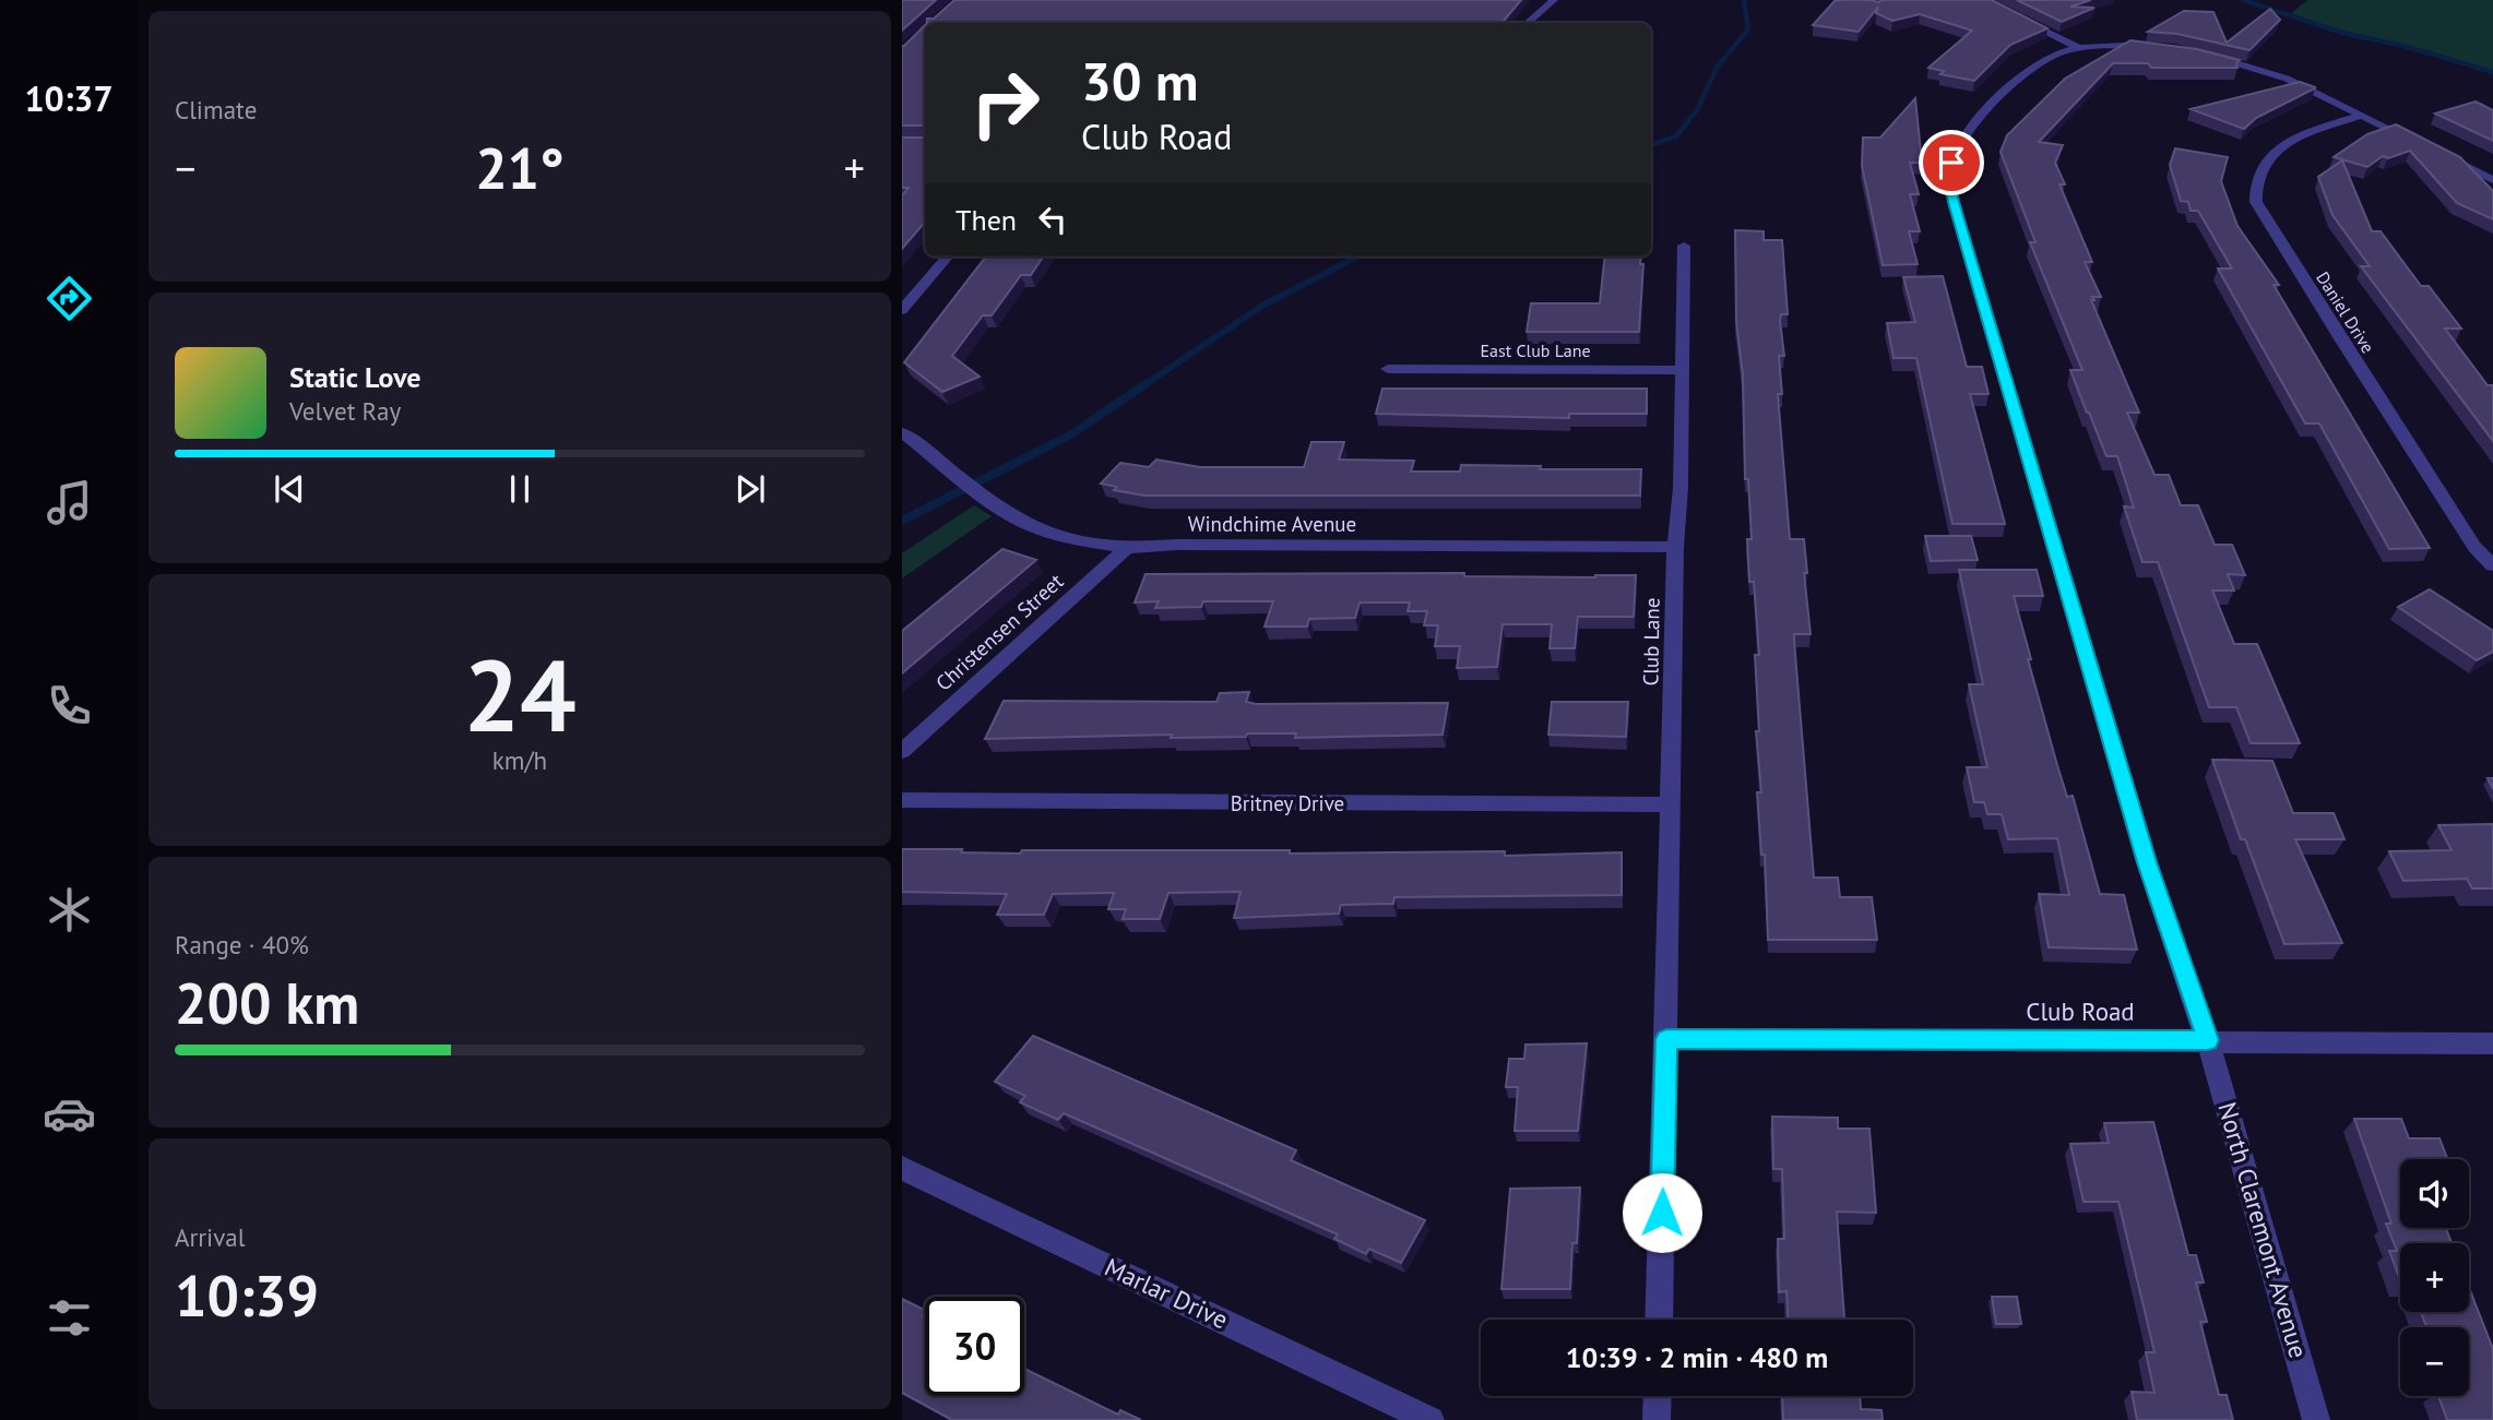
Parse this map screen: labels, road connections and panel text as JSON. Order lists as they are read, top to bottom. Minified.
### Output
{"streets":{"street":["Daniel Drive","East Club Lane","Windchime Avenue","Christensen Street","Club Lane","Britney Drive","Club Road","North Claremont Avenue","Marlar Drive"]},"crossings":[["East Club Lane","Club Lane"],["Windchime Avenue","Christensen Street"],["Windchime Avenue","Club Lane"],["Club Lane","Britney Drive"],["Club Lane","Club Road"],["Club Road","North Claremont Avenue"]],"page":{"tabs":"10:37","tile":["Climate",["24","km/h"],["Range · 40%","200 km"],["Arrival","10:39"]],"turn":["30 m","Club Road"],"heat":["−","21°","+"],"then":"Then","song":["Static Love","Velvet Ray"],"map_buttons":["+","−"],"limit":"30","trip":"10:39 · 2 min · 480 m"}}
